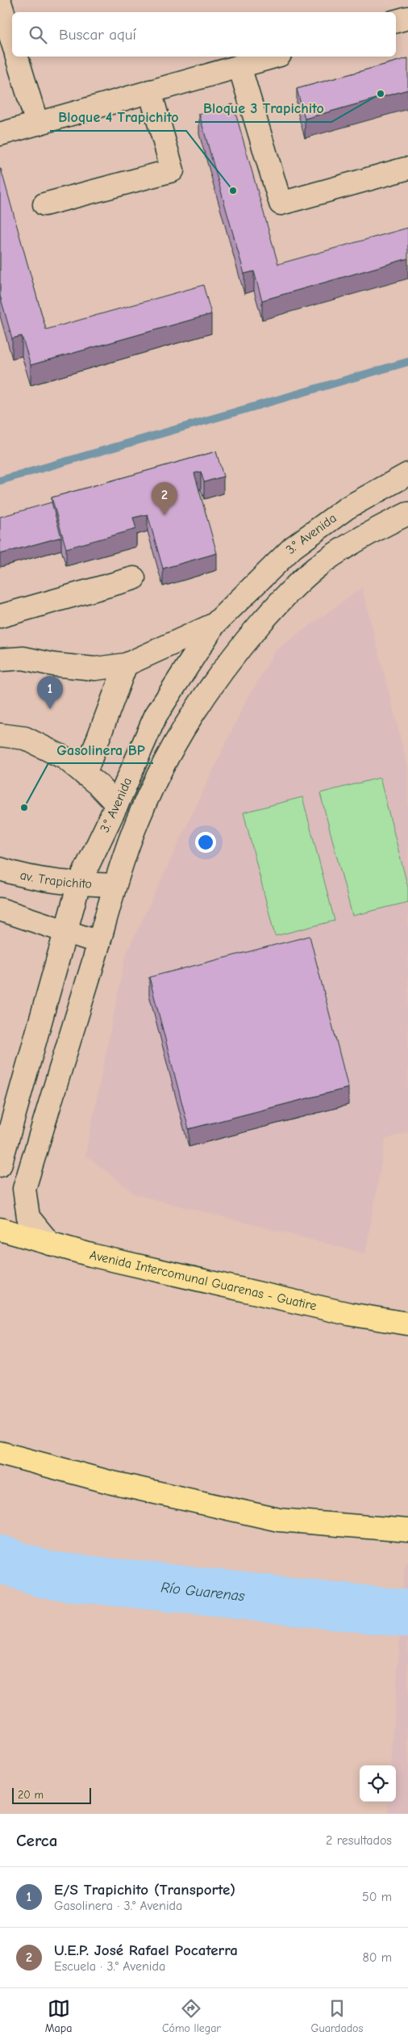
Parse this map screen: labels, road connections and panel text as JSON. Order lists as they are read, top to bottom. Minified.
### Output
{"streets":{"main road":["Avenida Intercomunal Guarenas - Guatire"],"street":["3.° Avenida","av. Trapichito"]},"crossings":[["3.° Avenida","av. Trapichito"],["3.° Avenida","Avenida Intercomunal Guarenas - Guatire"]],"water":["Río Guarenas"],"places":["Bloque 3 Trapichito","Bloque 4 Trapichito","Gasolinera BP"],"scale_bar":"20 m","page":{"search":"Buscar aquí","pins":["2","1"],"scale":"20 m","heading":["Cerca","2 resultados"],"list":[{"mark":"1","name":"E/S Trapichito (Transporte)","note":"Gasolinera · 3.° Avenida","value":"50 m"},{"mark":"2","name":"U.E.P. José Rafael Pocaterra","note":"Escuela · 3.° Avenida","value":"80 m"}],"nav":["Mapa","Cómo llegar","Guardados"]}}
